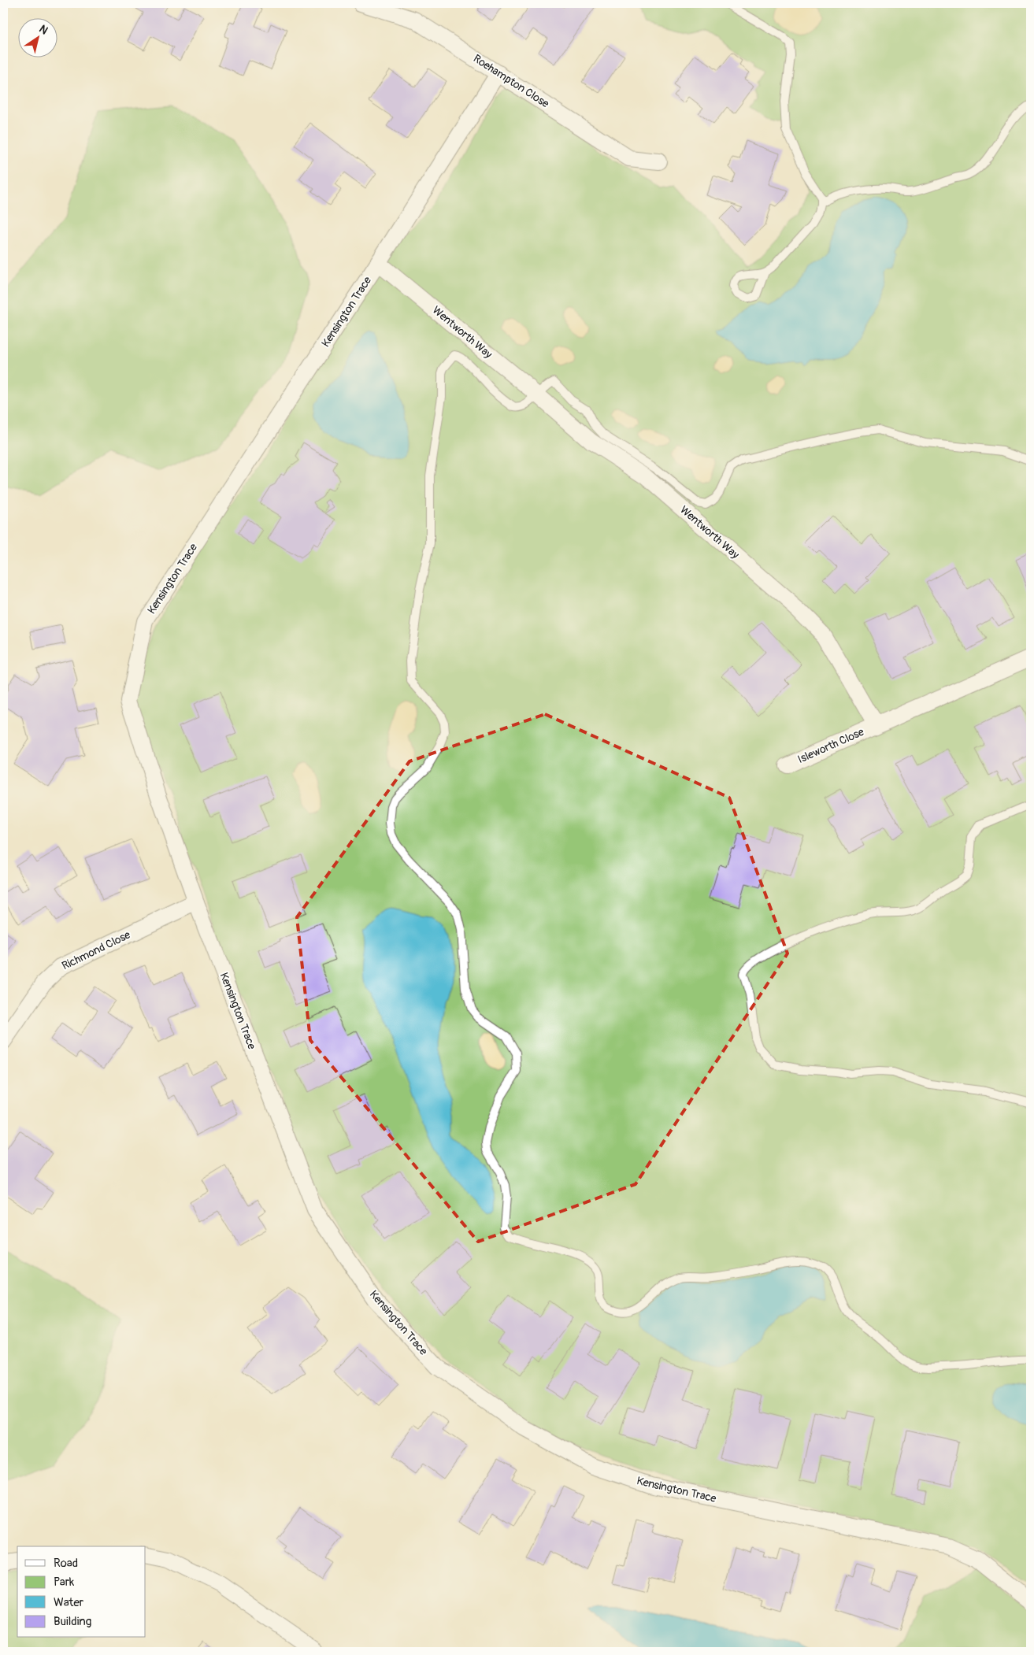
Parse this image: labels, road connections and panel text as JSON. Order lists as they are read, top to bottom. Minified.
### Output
{"streets":{"street":["Roehampton Close","Kensington Trace","Wentworth Way","Isleworth Close","Richmond Close"]},"crossings":[["Roehampton Close","Kensington Trace"],["Kensington Trace","Wentworth Way"],["Kensington Trace","Richmond Close"],["Wentworth Way","Isleworth Close"]],"legend":["Road","Park","Water","Building"],"north":"top right"}
